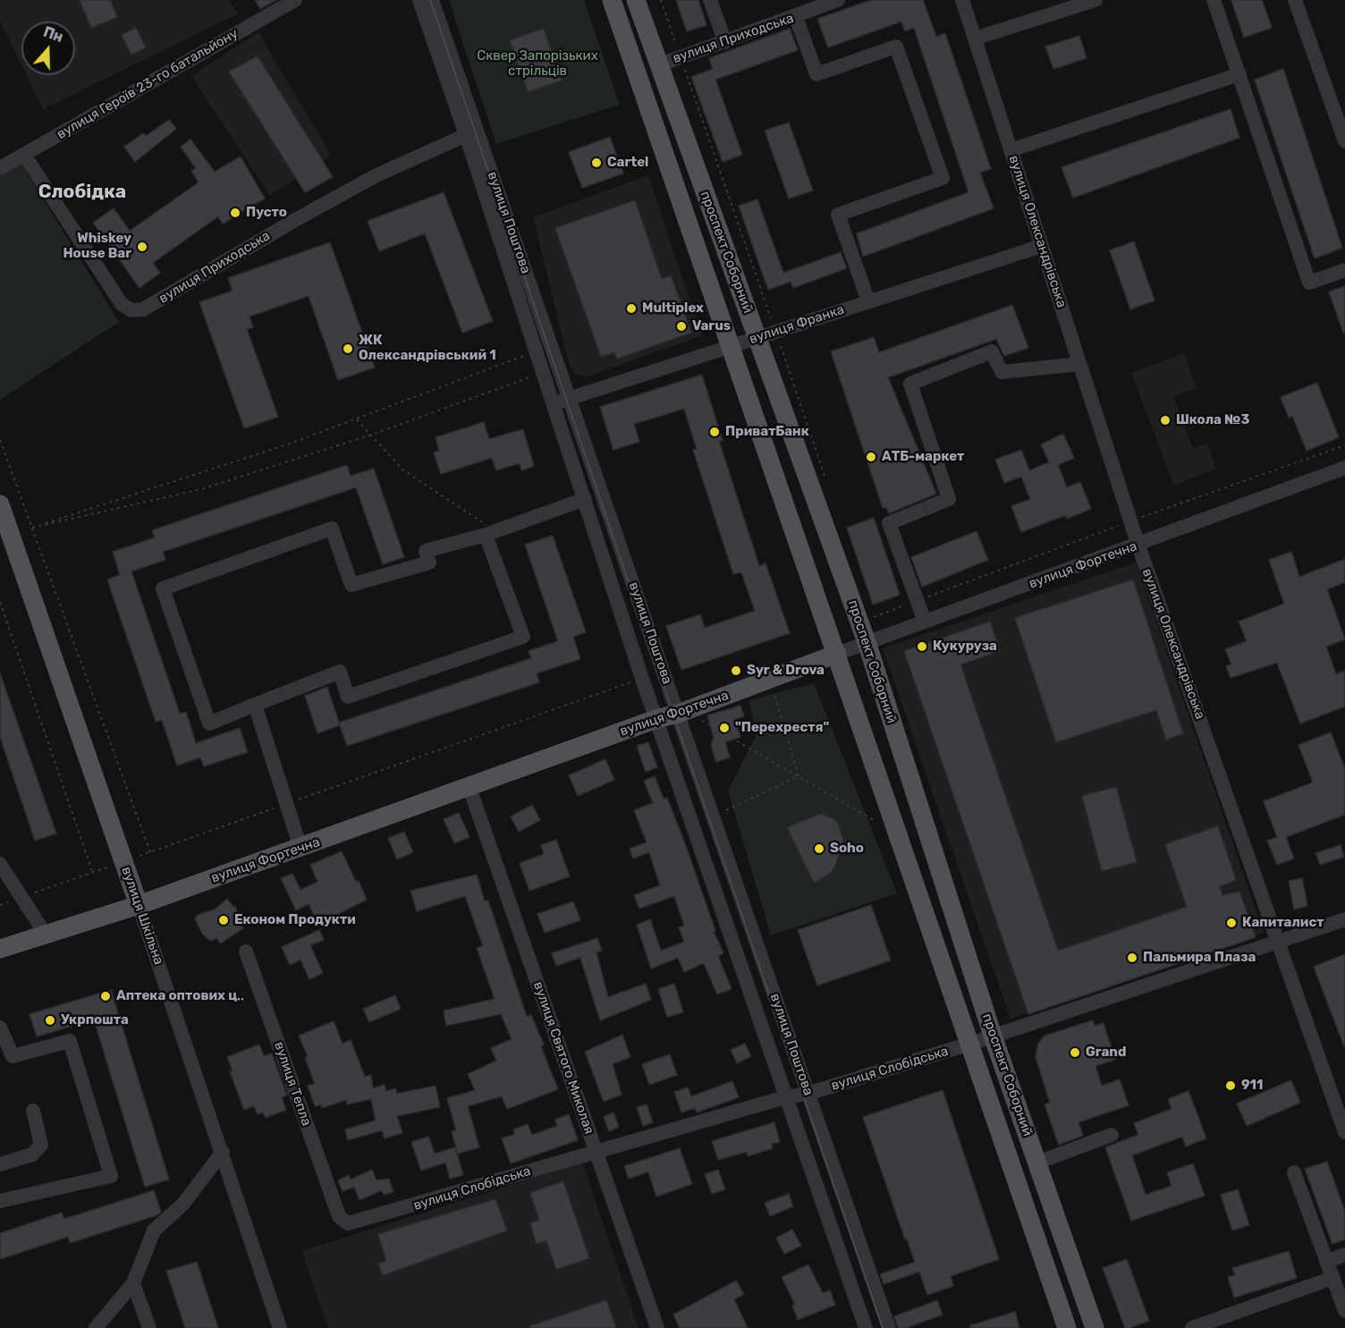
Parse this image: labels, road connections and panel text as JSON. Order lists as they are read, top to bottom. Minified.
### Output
{"streets":{"main road":["проспект Соборний","вулиця Фортечна","вулиця Шкільна"],"street":["вулиця Приходська","вулиця Героїв 23-го батальйону","вулиця Поштова","вулиця Олександрівська","вулиця Франка","вулиця Святого Миколая","вулиця Слобідська","вулиця Тепла"]},"crossings":[["вулиця Приходська","вулиця Героїв 23-го батальйону"],["вулиця Приходська","вулиця Поштова"],["вулиця Приходська","проспект Соборний"],["вулиця Поштова","вулиця Франка"],["вулиця Поштова","вулиця Фортечна"],["вулиця Поштова","вулиця Слобідська"],["вулиця Олександрівська","вулиця Франка"],["вулиця Олександрівська","вулиця Фортечна"],["вулиця Олександрівська","вулиця Слобідська"],["проспект Соборний","вулиця Франка"],["проспект Соборний","вулиця Фортечна"],["проспект Соборний","вулиця Слобідська"],["вулиця Фортечна","вулиця Шкільна"],["вулиця Фортечна","вулиця Святого Миколая"],["вулиця Святого Миколая","вулиця Слобідська"],["вулиця Слобідська","вулиця Тепла"]],"districts":["Слобідка"],"parks":["Сквер Запорізьких стрільців"],"places":["Cartel","Пусто","Whiskey House Bar","Multiplex","Varus","ЖК Олександрівський 1","Школа №3","ПриватБанк","АТБ-маркет","Кукуруза","Syr & Drova","\"Перехрестя\"","Soho","Економ Продукти","Капиталист","Пальмира Плаза","Аптека оптових ц‥","Укрпошта","Grand","911"],"north":"top"}
